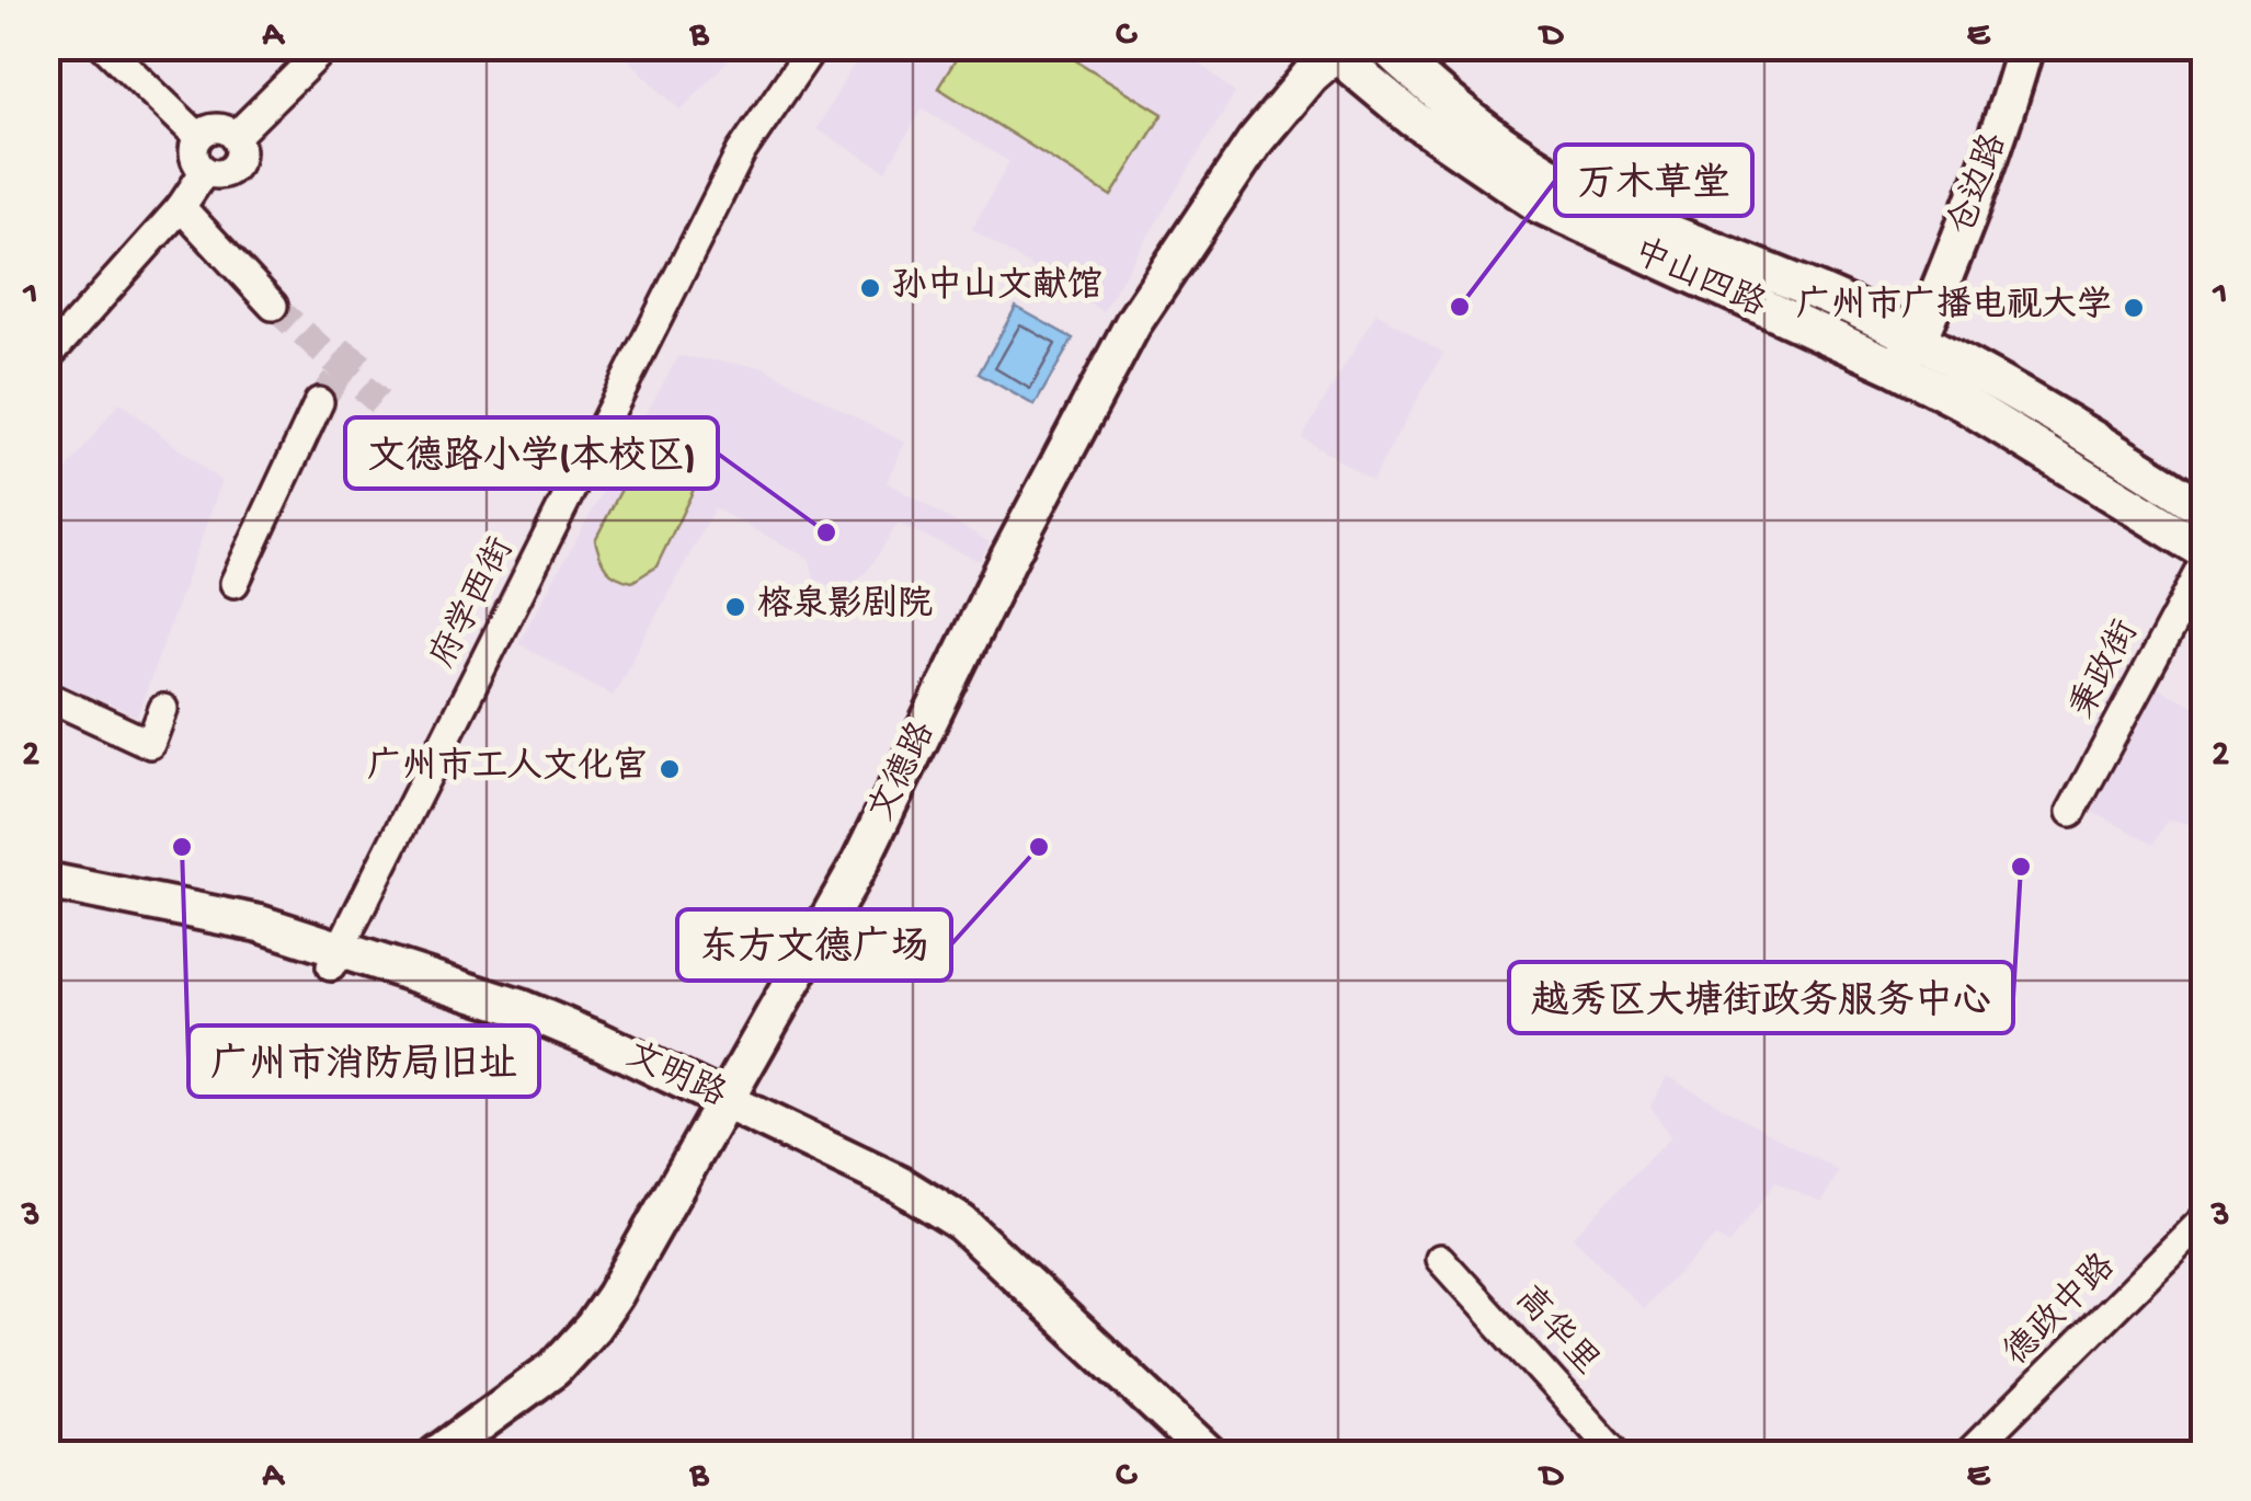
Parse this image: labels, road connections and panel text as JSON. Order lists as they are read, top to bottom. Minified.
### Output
{"streets":{"main road":["仓边路","中山四路","文德路","文明路"],"street":["府学西街","秉政街","德政中路","高华里"]},"crossings":[["仓边路","中山四路"],["中山四路","文德路"],["府学西街","文明路"],["文德路","文明路"]],"places":["孙中山文献馆","万木草堂","广州市广播电视大学","文德路小学(本校区)","榕泉影剧院","广州市工人文化宫","广州市消防局旧址","东方文德广场","越秀区大塘街政务服务中心"],"grid":{"columns":["A","B","C","D","E"],"rows":["1","2","3"]}}
